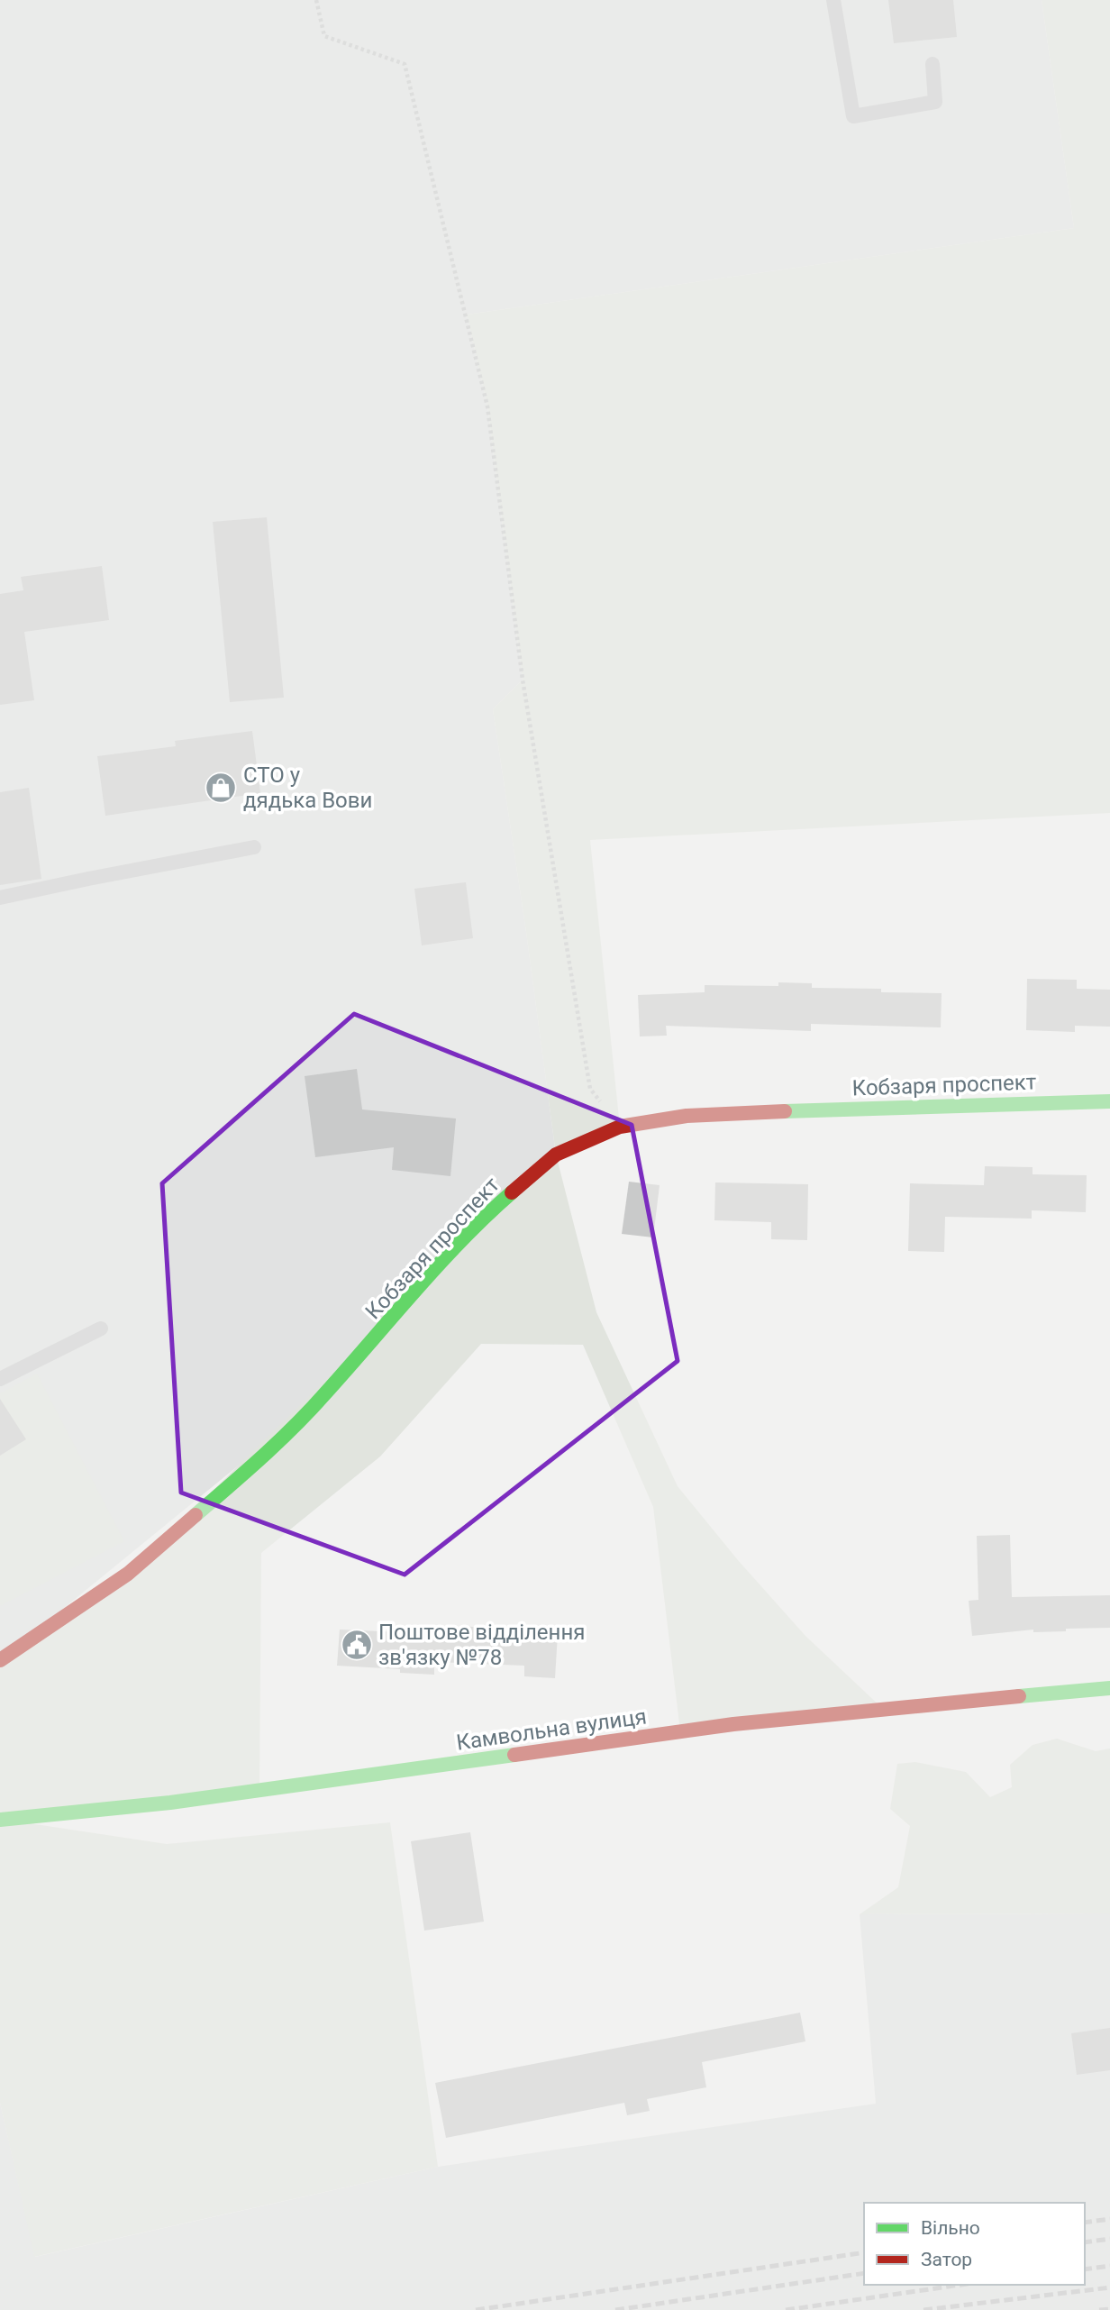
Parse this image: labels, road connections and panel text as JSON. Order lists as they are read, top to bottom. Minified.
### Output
{"streets":{"main road":["Кобзаря проспект","Камвольна вулиця"]},"places":{"shop":["СТО у дядька Вови"],"public building":["Поштове відділення зв'язку №78"]},"legend":["Вільно","Затор"]}
